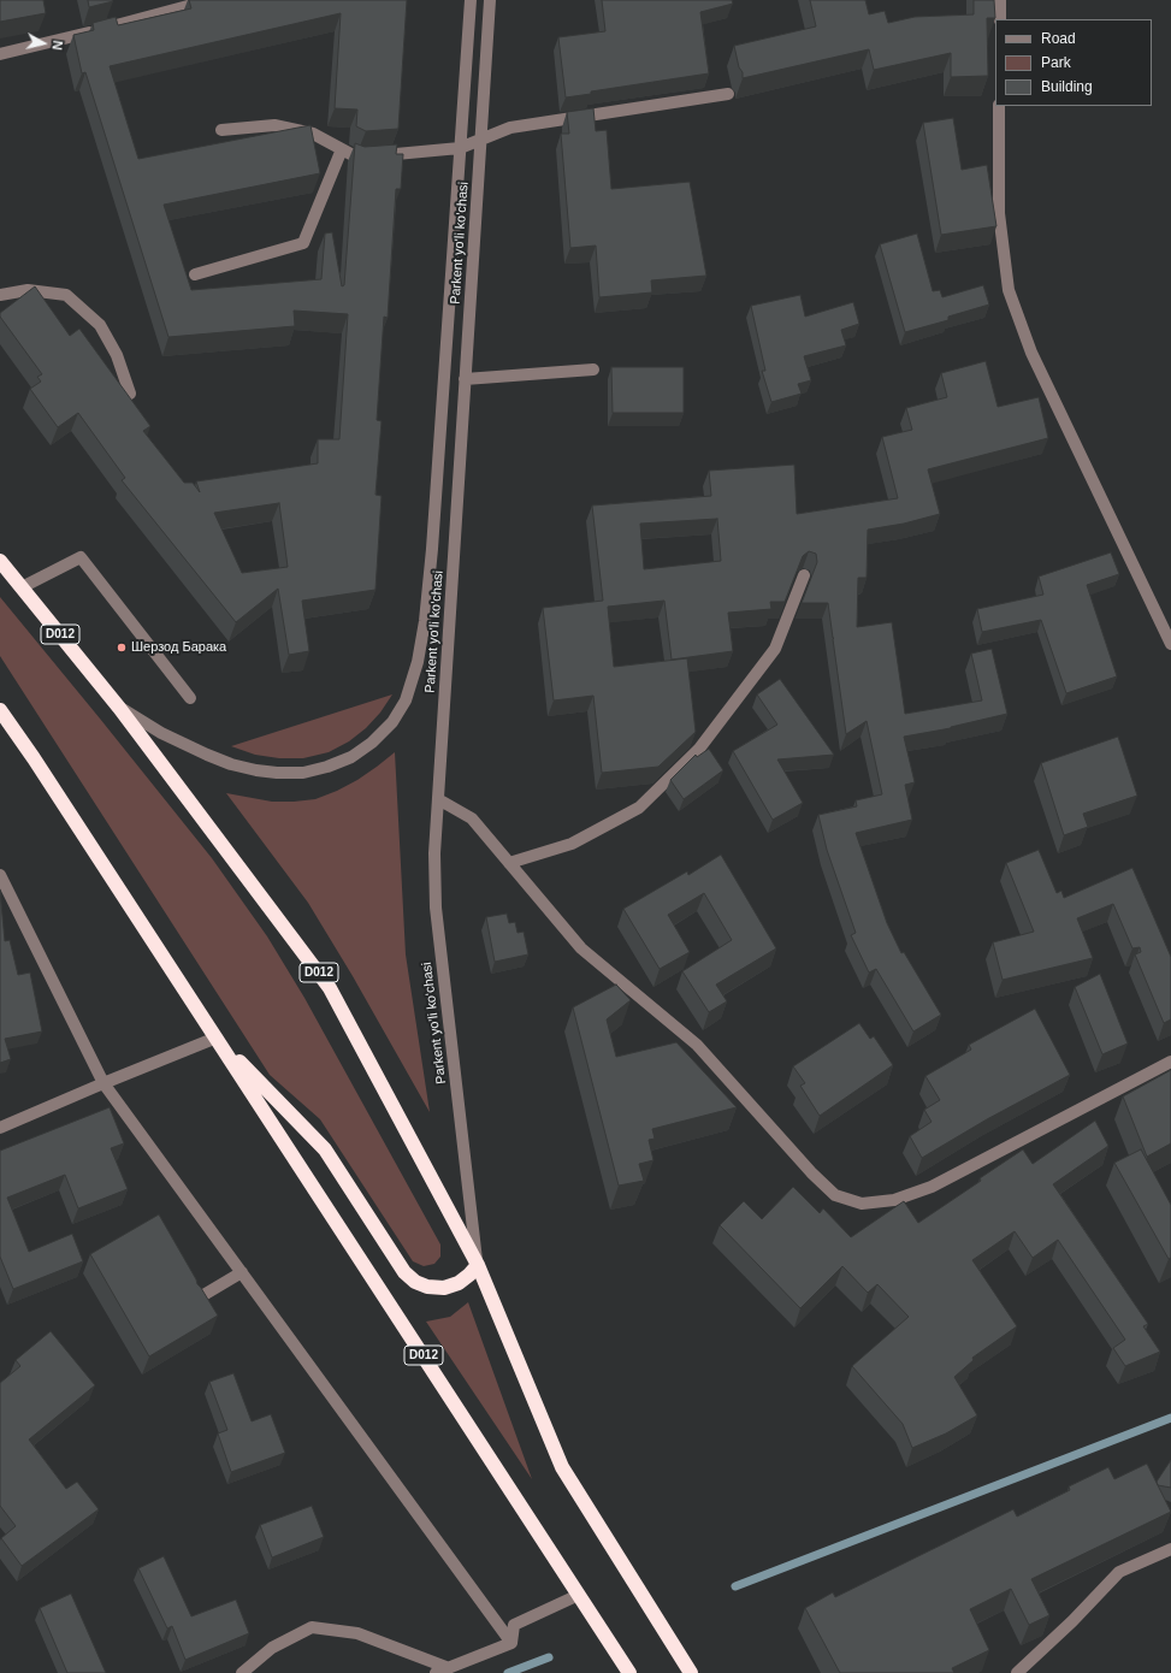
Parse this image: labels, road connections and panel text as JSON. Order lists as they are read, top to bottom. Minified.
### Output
{"streets":{"highway":["D012"],"street":["Parkent yo'li ko'chasi"]},"crossings":[["Parkent yo'li ko'chasi","D012"]],"places":["Шерзод Барака"],"legend":["Road","Park","Building"],"north":"right"}
